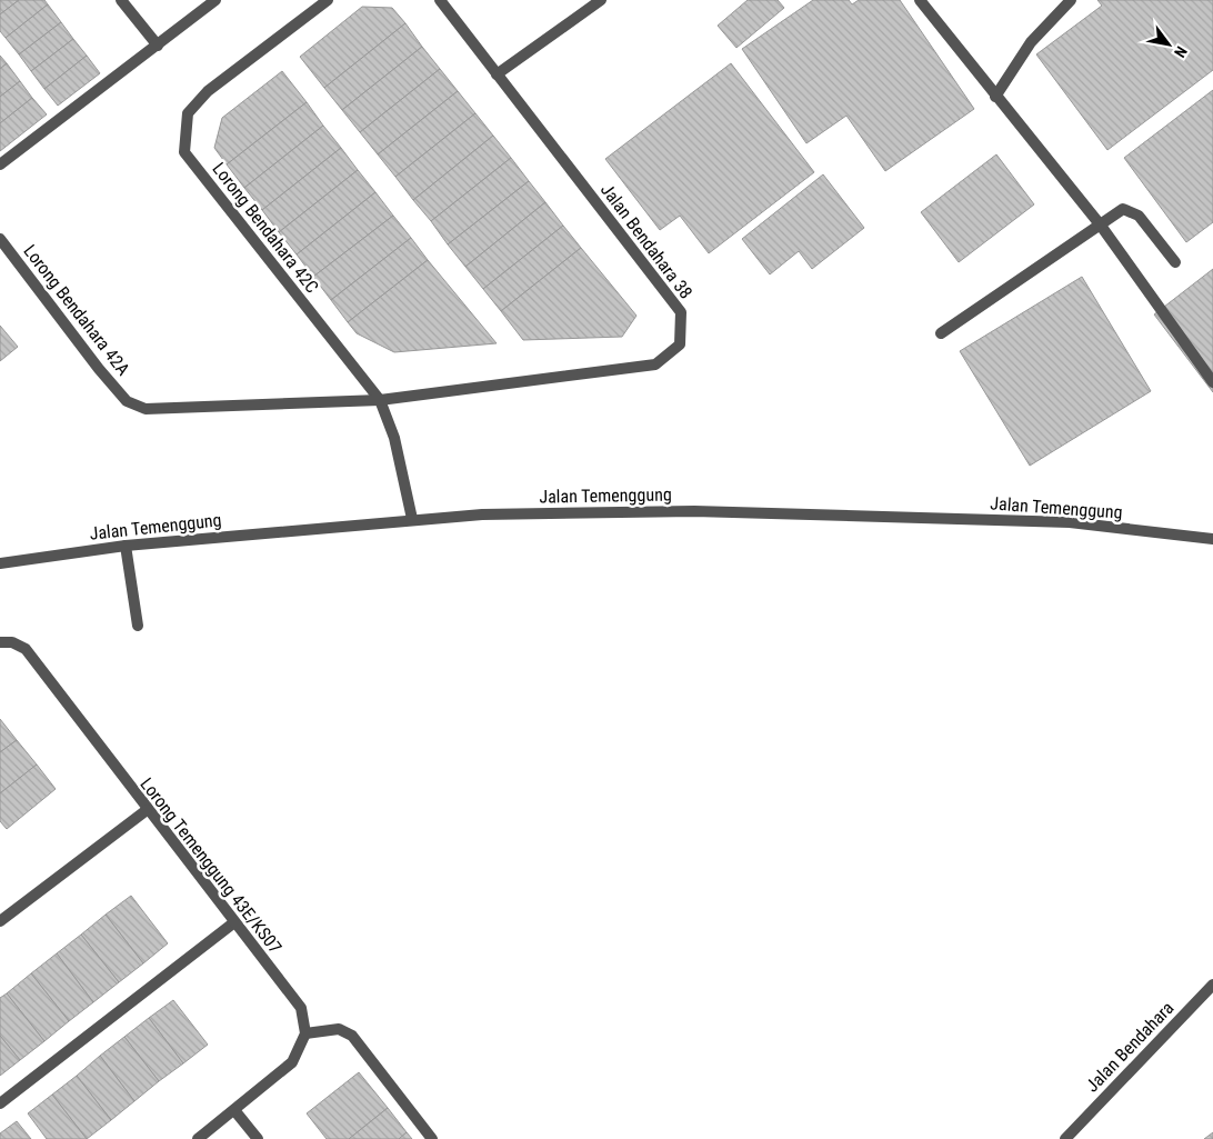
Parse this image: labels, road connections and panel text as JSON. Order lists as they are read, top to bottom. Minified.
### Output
{"streets":{"street":["Lorong Bendahara 42C","Jalan Bendahara 38","Lorong Bendahara 42A","Jalan Temenggung","Lorong Temenggung 43E/KS07","Jalan Bendahara"]},"crossings":[["Lorong Bendahara 42C","Jalan Bendahara 38"],["Lorong Bendahara 42C","Jalan Temenggung"],["Jalan Bendahara 38","Lorong Bendahara 42A"]],"north":"bottom right"}
